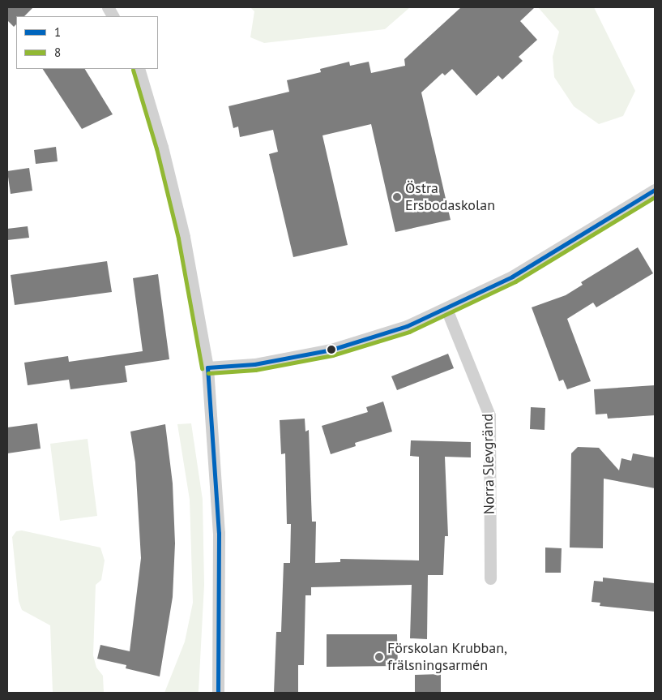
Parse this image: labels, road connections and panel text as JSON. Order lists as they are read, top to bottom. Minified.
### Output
{"streets":{"street":["Norra Slevgränd"]},"places":["Östra Ersbodaskolan","Förskolan Krubban, frälsningsarmén"],"lines":["transit line 8","transit line 1"],"legend":["1","8"]}
